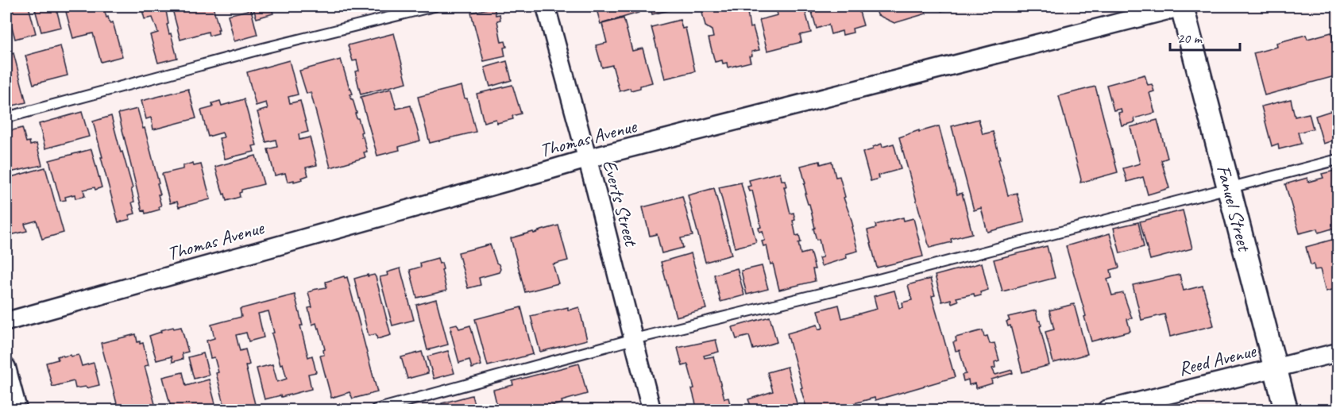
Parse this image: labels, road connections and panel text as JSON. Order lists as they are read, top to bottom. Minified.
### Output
{"streets":{"street":["Thomas Avenue","Everts Street","Fanuel Street","Reed Avenue"]},"crossings":[["Thomas Avenue","Everts Street"],["Thomas Avenue","Fanuel Street"],["Fanuel Street","Reed Avenue"]],"scale_bar":"20 m"}
